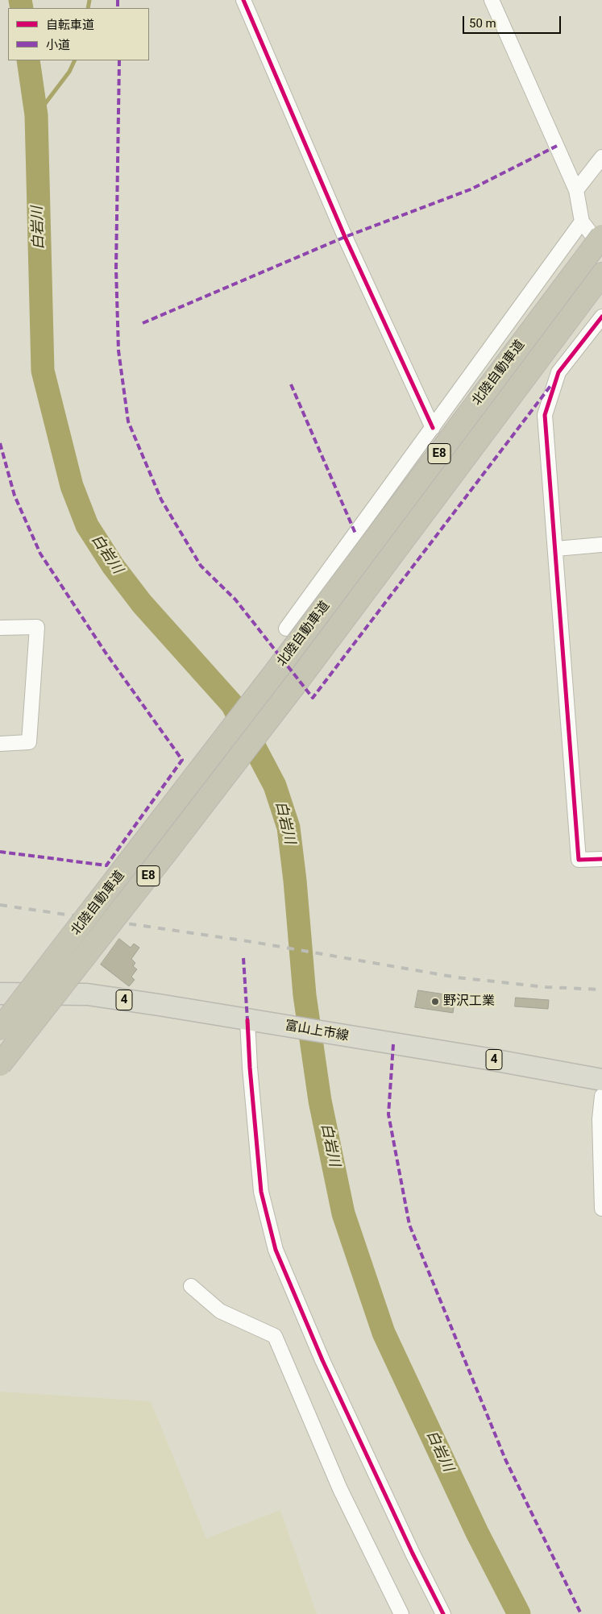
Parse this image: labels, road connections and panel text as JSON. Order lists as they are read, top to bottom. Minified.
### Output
{"streets":{"highway":["北陸自動車道","E8"],"main road":["4","富山上市線"]},"crossings":[["4","富山上市線"]],"water":["白岩川"],"places":["野沢工業"],"legend":["自転車道","小道"],"scale_bar":"50 m"}
